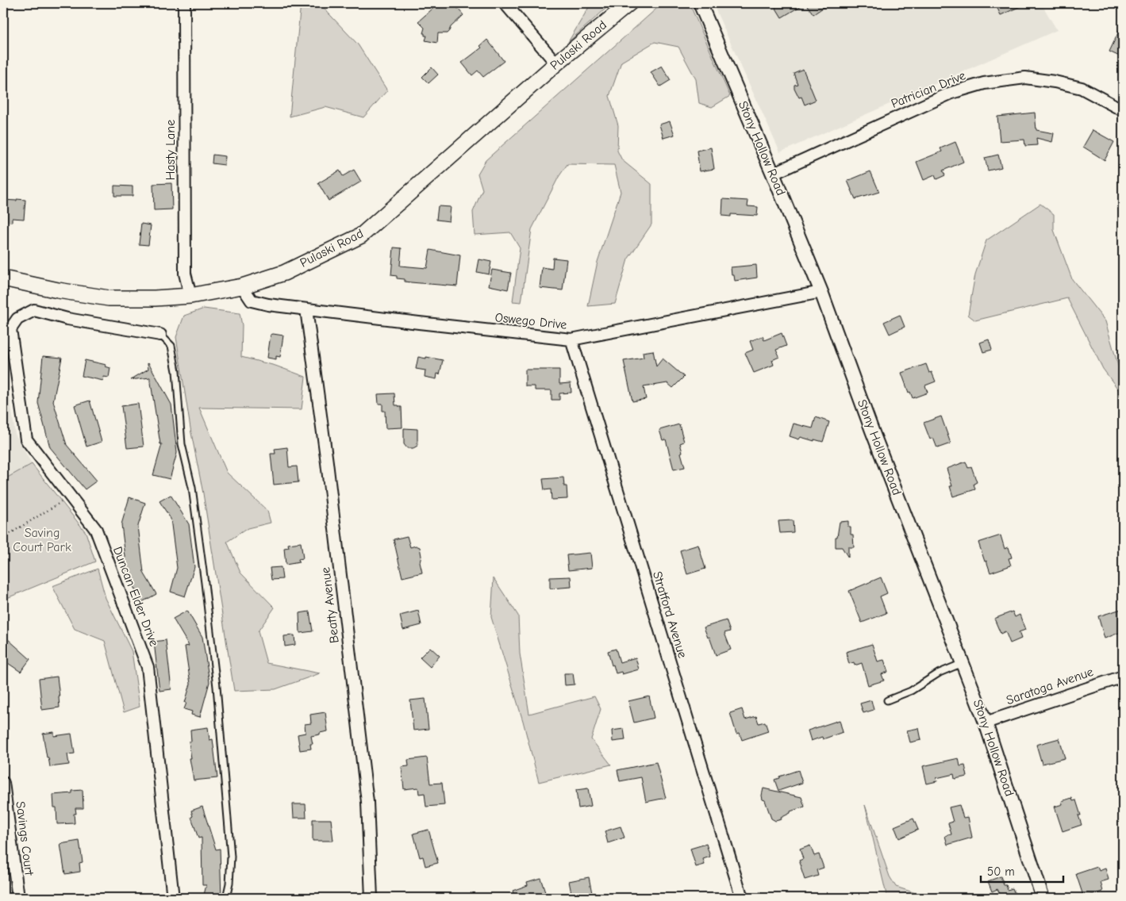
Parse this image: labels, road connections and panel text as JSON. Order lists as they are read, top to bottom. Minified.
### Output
{"streets":{"main road":["Pulaski Road"],"street":["Patrician Drive","Stony Hollow Road","Hasty Lane","Oswego Drive","Duncan Elder Drive","Beatty Avenue","Stratford Avenue","Saratoga Avenue","Savings Court"]},"crossings":[["Pulaski Road","Hasty Lane"],["Pulaski Road","Oswego Drive"],["Patrician Drive","Stony Hollow Road"],["Stony Hollow Road","Oswego Drive"],["Stony Hollow Road","Saratoga Avenue"],["Oswego Drive","Beatty Avenue"],["Oswego Drive","Stratford Avenue"]],"parks":["Saving Court Park"],"scale_bar":"50 m"}
